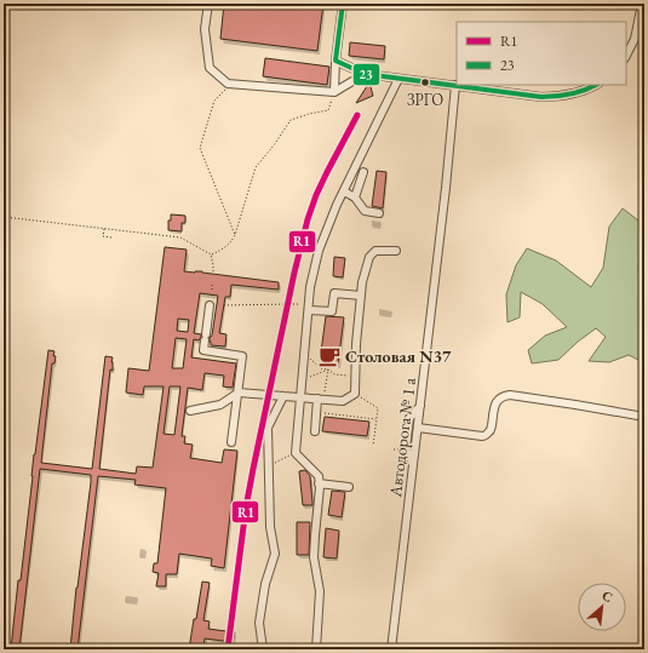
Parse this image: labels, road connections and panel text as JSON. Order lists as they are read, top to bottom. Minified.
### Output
{"streets":{"street":["Автодорога № 1 а"]},"places":{"other":["ЗРГО"],"cafe":["Столовая N37"]},"lines":["transit line 23","transit line R1"],"legend":["R1","23"],"north":"top right"}
